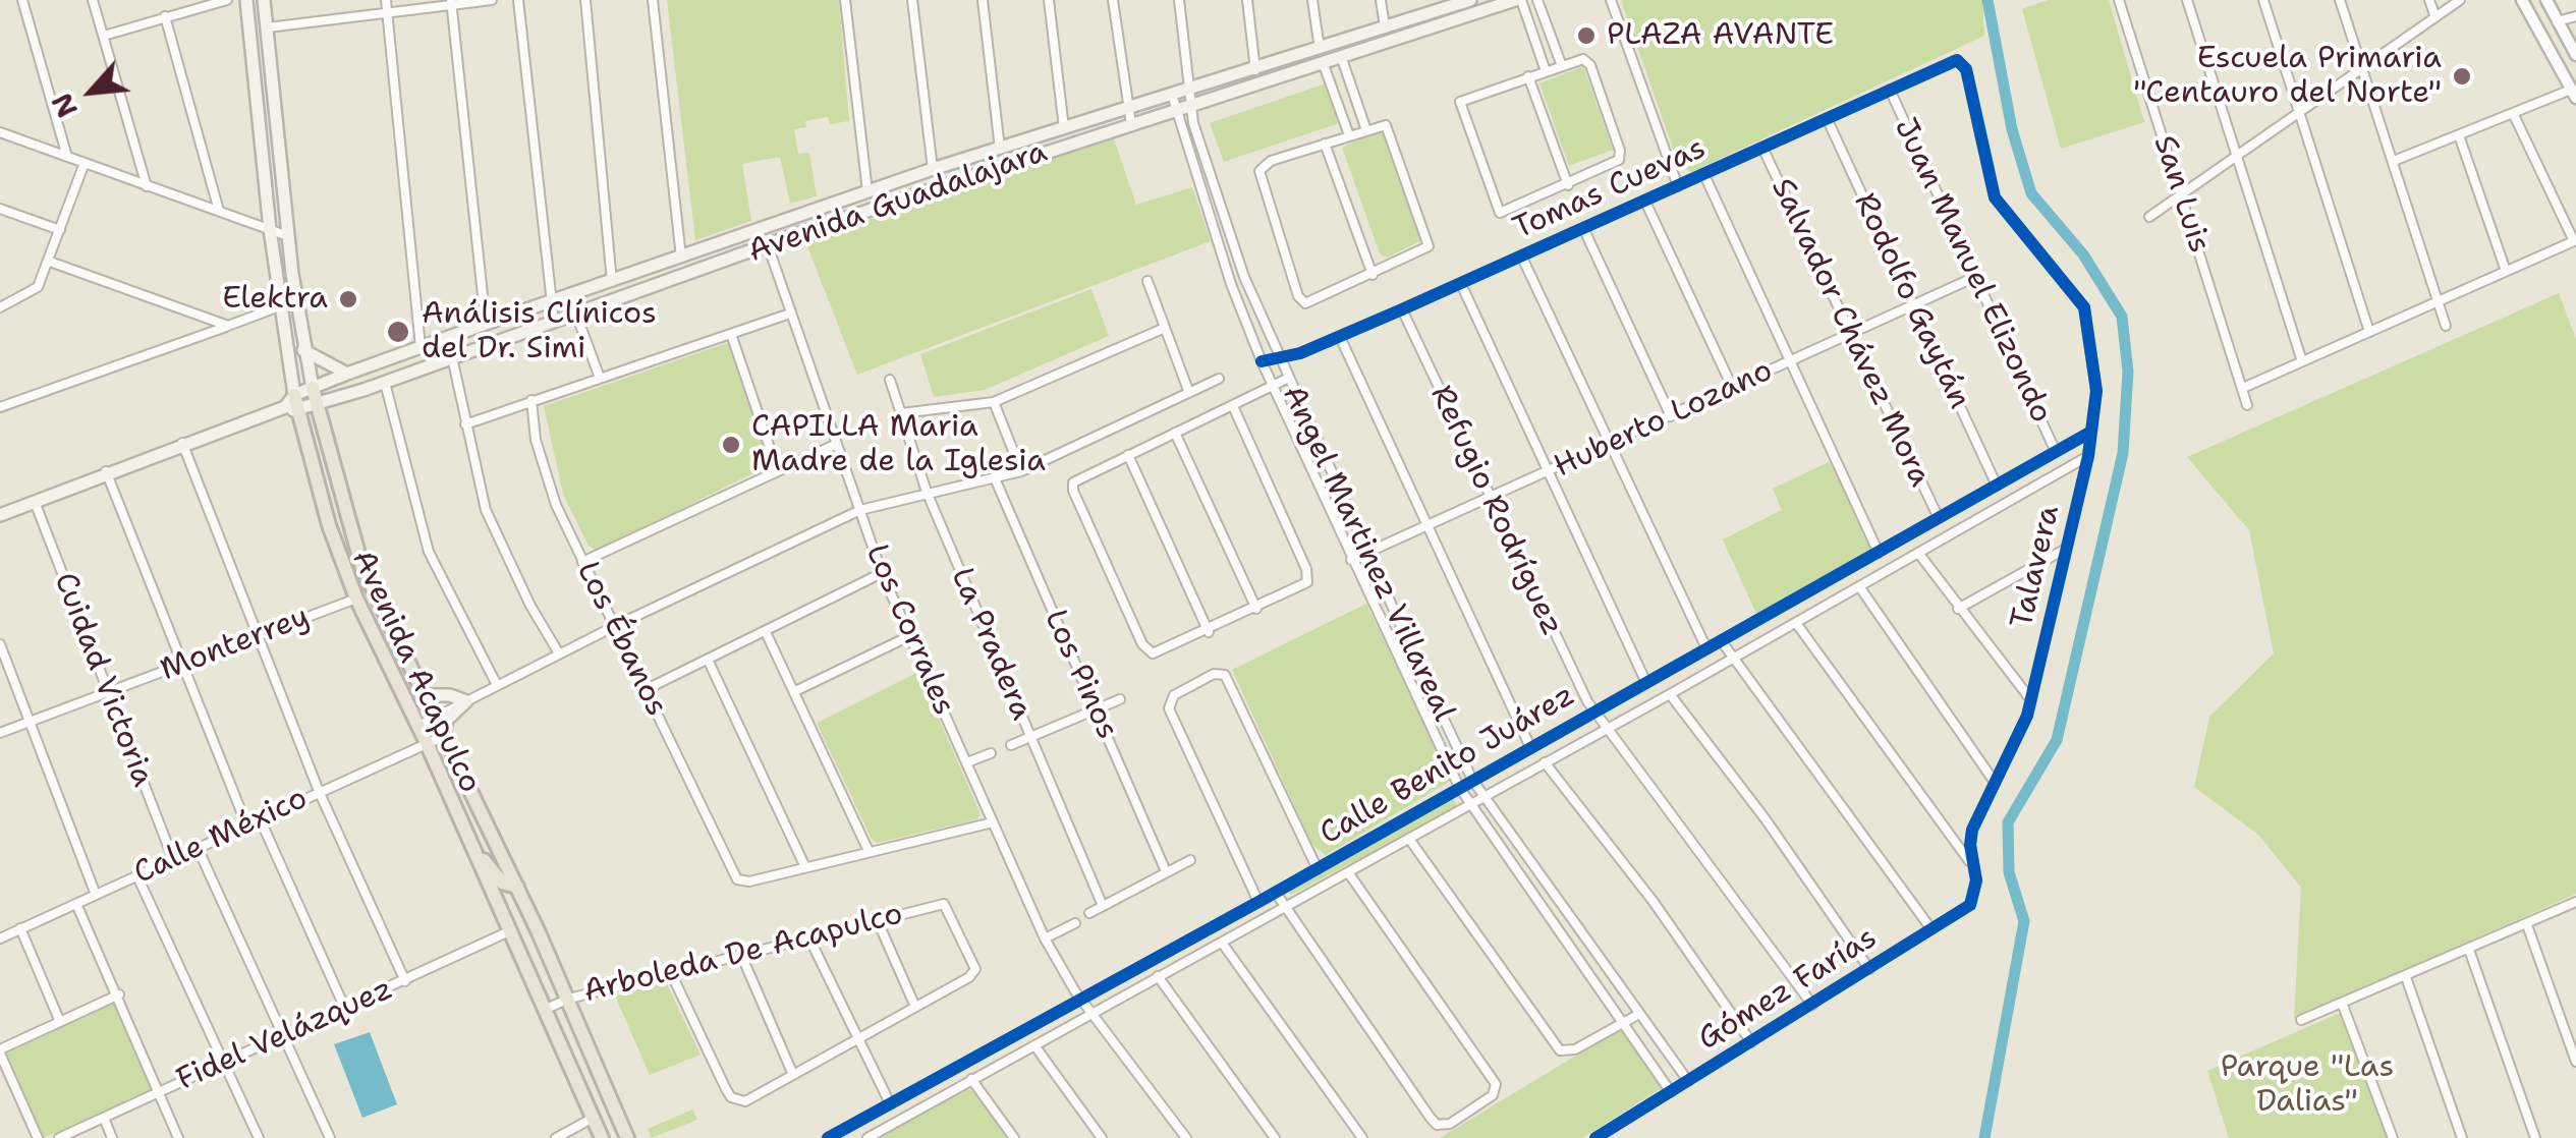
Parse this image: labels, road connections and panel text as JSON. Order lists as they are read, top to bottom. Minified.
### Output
{"streets":{"main road":["Avenida Guadalajara","Avenida Acapulco"],"street":["Tomas Cuevas","San Luis","Juan Manuel Elizondo","Rodolfo Gaytán","Salvador Chávez Mora","Huberto Lozano","Refugio Rodríguez","Angel Martinez Villareal","Talavera","Los Corrales","Los Ébanos","Monterrey","La Pradera","Los Pinos","Cuidad Victoria","Calle Benito Juárez","Calle México","Arboleda De Acapulco","Gómez Farías","Fidel Velázquez"]},"crossings":[["Tomas Cuevas","Juan Manuel Elizondo"],["Tomas Cuevas","Rodolfo Gaytán"],["Tomas Cuevas","Salvador Chávez Mora"],["Tomas Cuevas","Refugio Rodríguez"],["Tomas Cuevas","Angel Martinez Villareal"],["Tomas Cuevas","Talavera"],["Avenida Guadalajara","Angel Martinez Villareal"],["Avenida Guadalajara","Los Corrales"],["Avenida Guadalajara","Avenida Acapulco"],["Avenida Guadalajara","Cuidad Victoria"],["Juan Manuel Elizondo","Huberto Lozano"],["Juan Manuel Elizondo","Calle Benito Juárez"],["Rodolfo Gaytán","Huberto Lozano"],["Rodolfo Gaytán","Calle Benito Juárez"],["Salvador Chávez Mora","Huberto Lozano"],["Salvador Chávez Mora","Calle Benito Juárez"],["Huberto Lozano","Refugio Rodríguez"],["Huberto Lozano","Angel Martinez Villareal"],["Refugio Rodríguez","Calle Benito Juárez"],["Refugio Rodríguez","Gómez Farías"],["Angel Martinez Villareal","Calle Benito Juárez"],["Angel Martinez Villareal","Gómez Farías"],["Talavera","Calle Benito Juárez"],["Talavera","Gómez Farías"],["Los Corrales","Calle Benito Juárez"],["Monterrey","Avenida Acapulco"],["Monterrey","Cuidad Victoria"],["Avenida Acapulco","Calle México"],["Avenida Acapulco","Arboleda De Acapulco"],["Avenida Acapulco","Fidel Velázquez"],["Cuidad Victoria","Calle México"]],"parks":["Parque \"Las Dalias\""],"places":["PLAZA AVANTE","Escuela Primaria \"Centauro del Norte\"","Elektra","Análisis Clínicos del Dr. Simi","CAPILLA Maria Madre de la Iglesia"],"north":"bottom left"}
